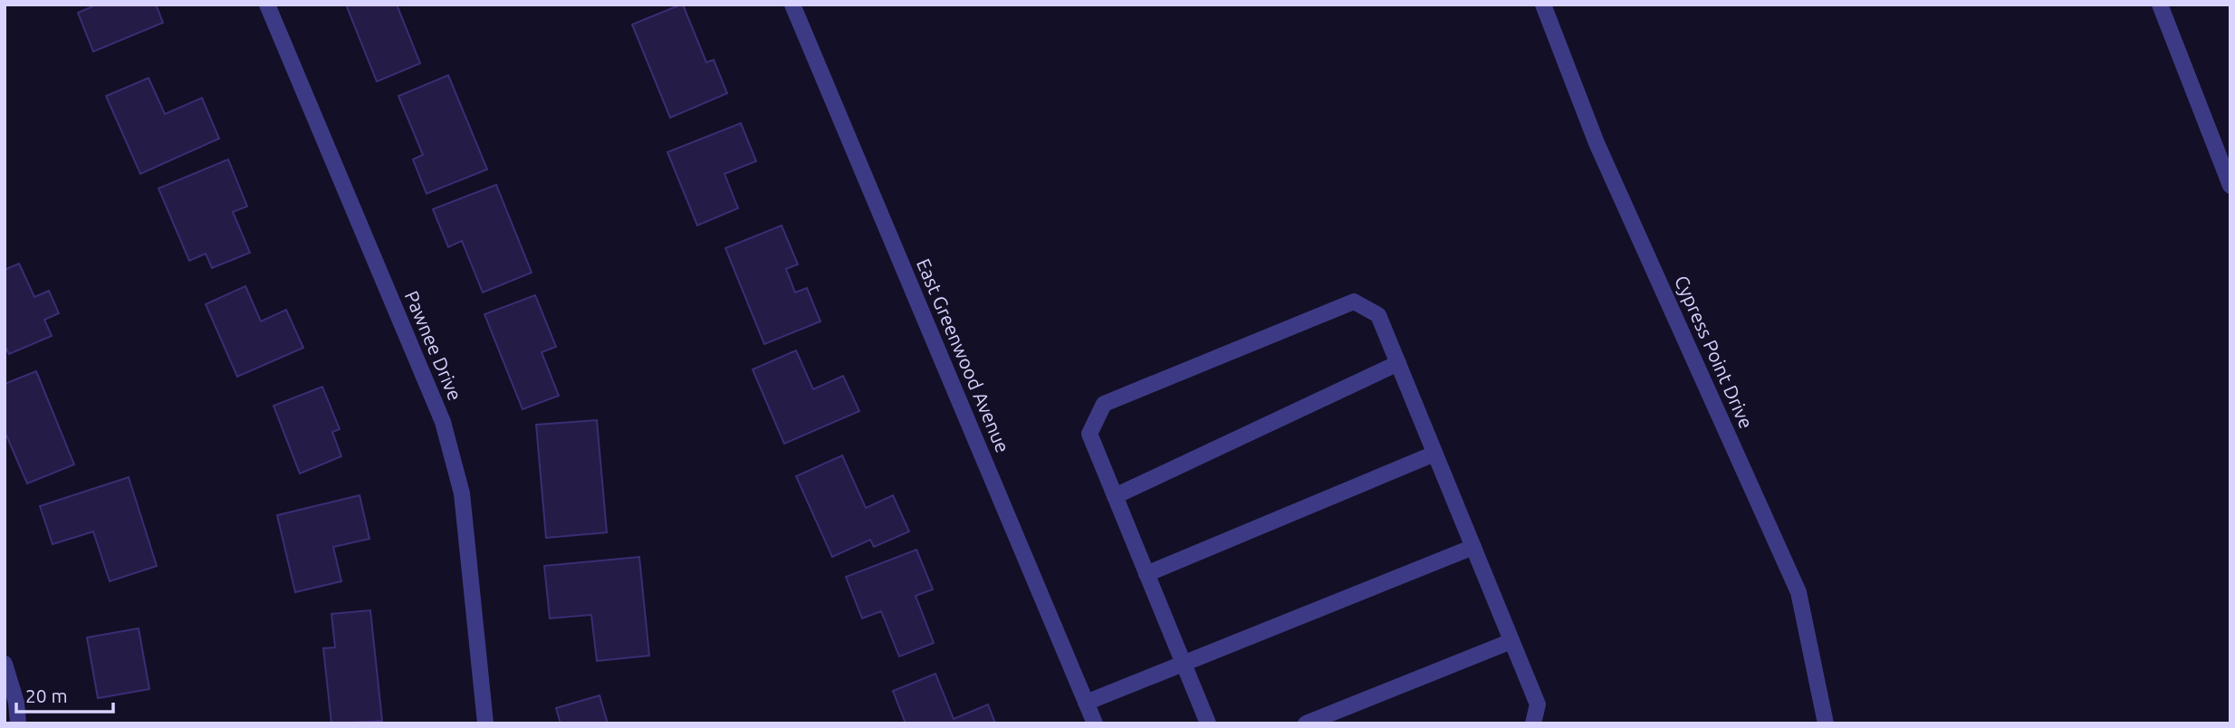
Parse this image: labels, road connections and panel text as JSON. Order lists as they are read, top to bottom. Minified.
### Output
{"streets":{"street":["Pawnee Drive","Cypress Point Drive","East Greenwood Avenue"]},"scale_bar":"20 m"}
